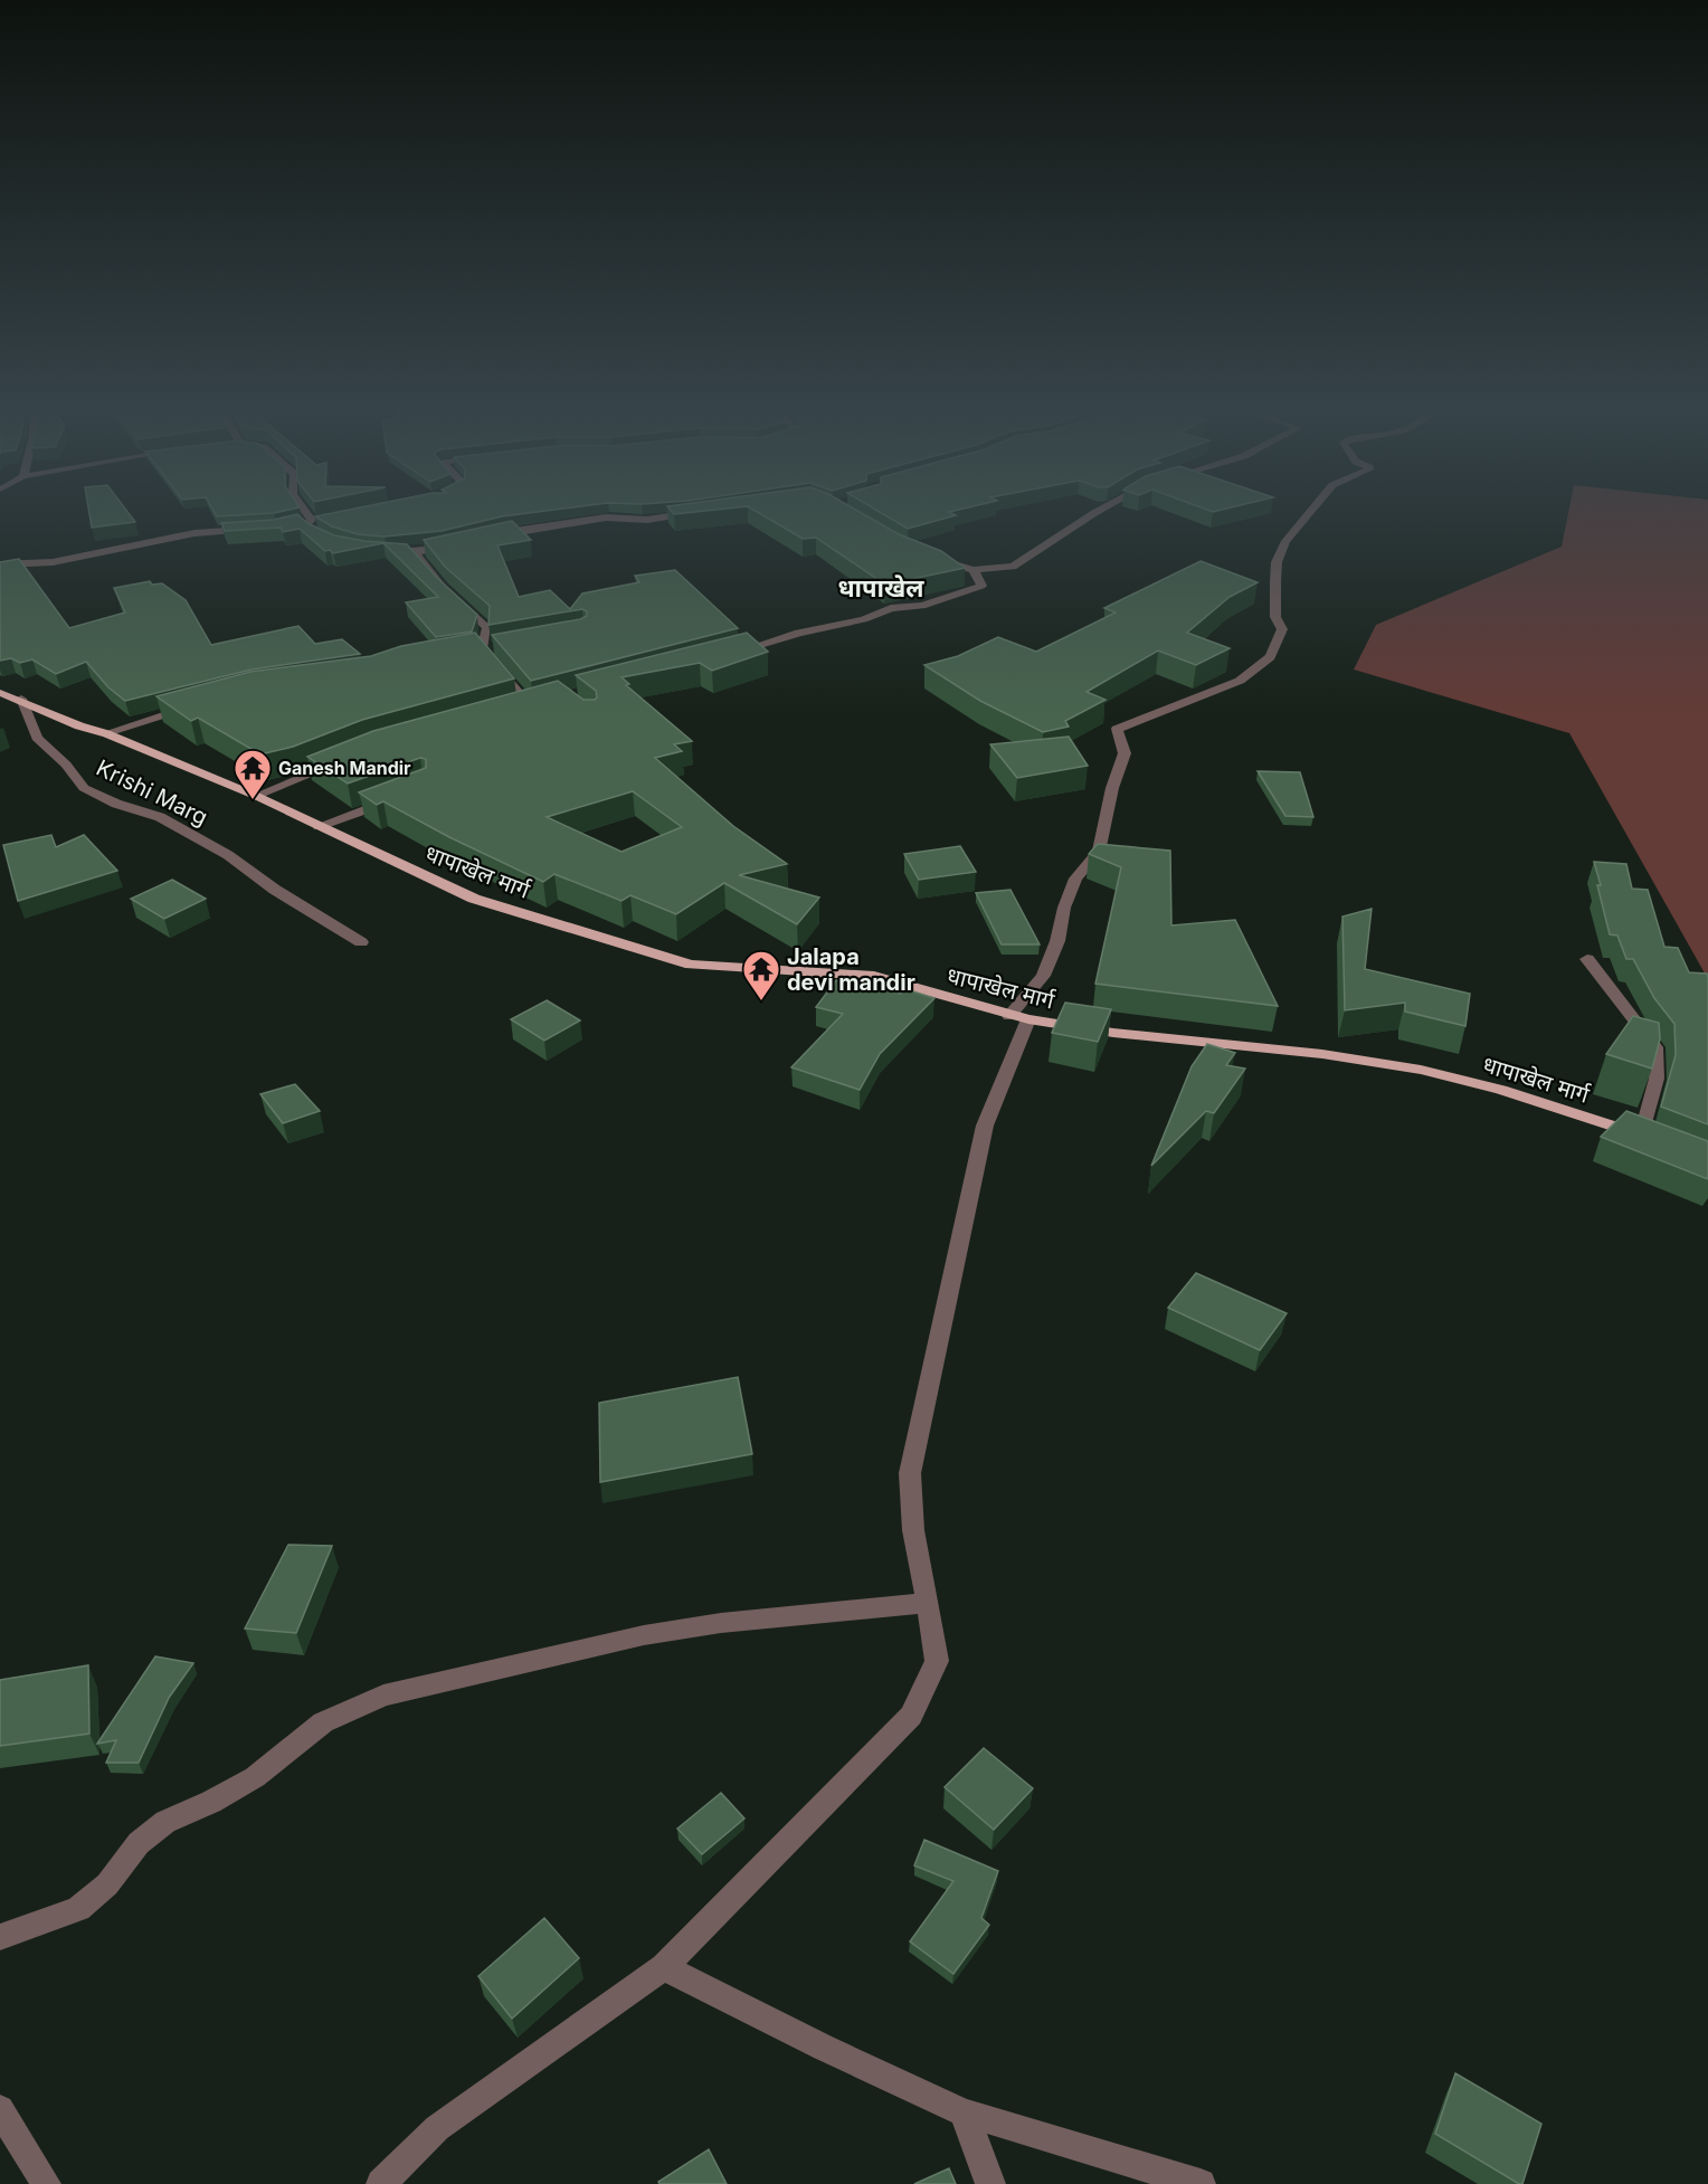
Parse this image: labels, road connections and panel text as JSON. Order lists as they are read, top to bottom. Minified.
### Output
{"streets":{"main road":["धापाखेल मार्ग"],"street":["Krishi Marg"]},"crossings":[["Krishi Marg","धापाखेल मार्ग"]],"districts":["धापाखेल"],"places":{"temple":["Ganesh Mandir","Jalapa devi mandir"]}}
